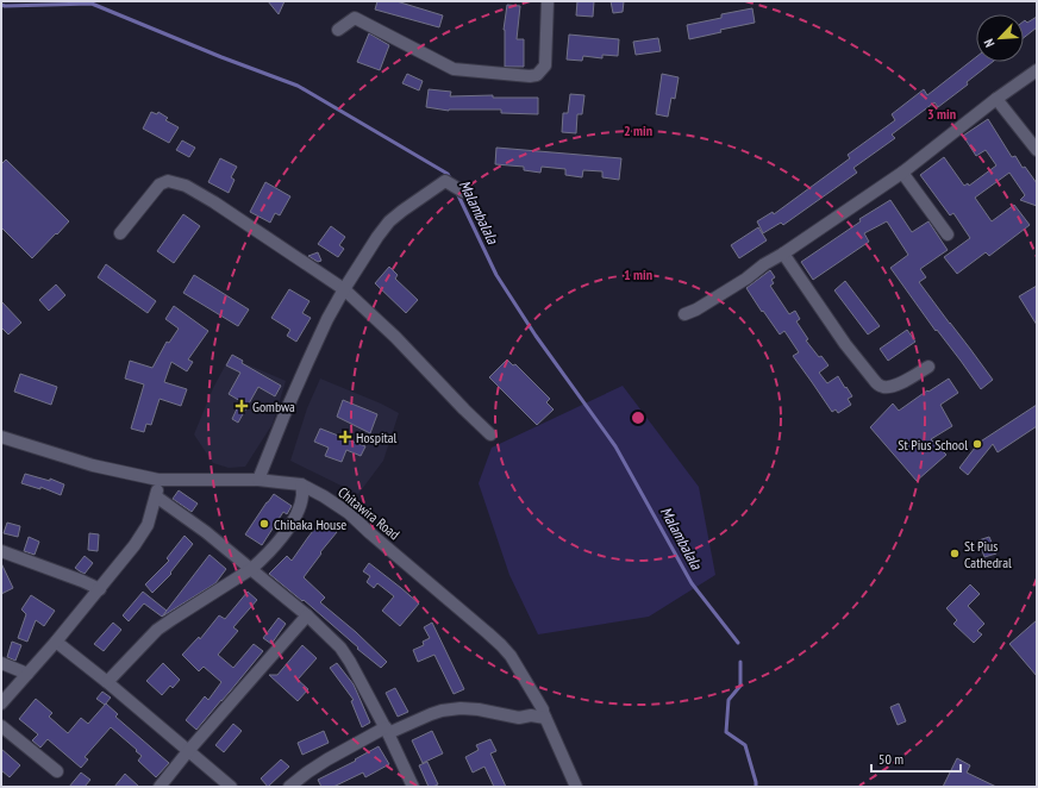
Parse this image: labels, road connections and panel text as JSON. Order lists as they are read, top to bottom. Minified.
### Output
{"streets":{"street":["Chitawira Road"]},"water":["Malambalala"],"places":{"health":["Gombwa","Hospital"],"other":["St Pius School","Chibaka House","St Pius Cathedral"]},"scale_bar":"50 m","north":"bottom left","rings":["3 min","2 min","1 min"]}
